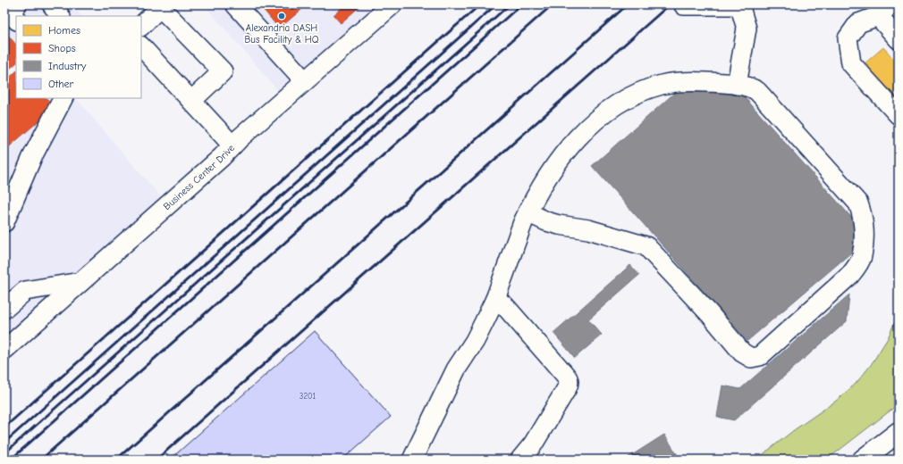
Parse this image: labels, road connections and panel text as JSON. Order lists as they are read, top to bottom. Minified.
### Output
{"streets":{"street":["Business Center Drive"]},"places":["Alexandria DASH Bus Facility & HQ"],"house_numbers":["3201"],"legend":["Homes","Shops","Industry","Other"]}
